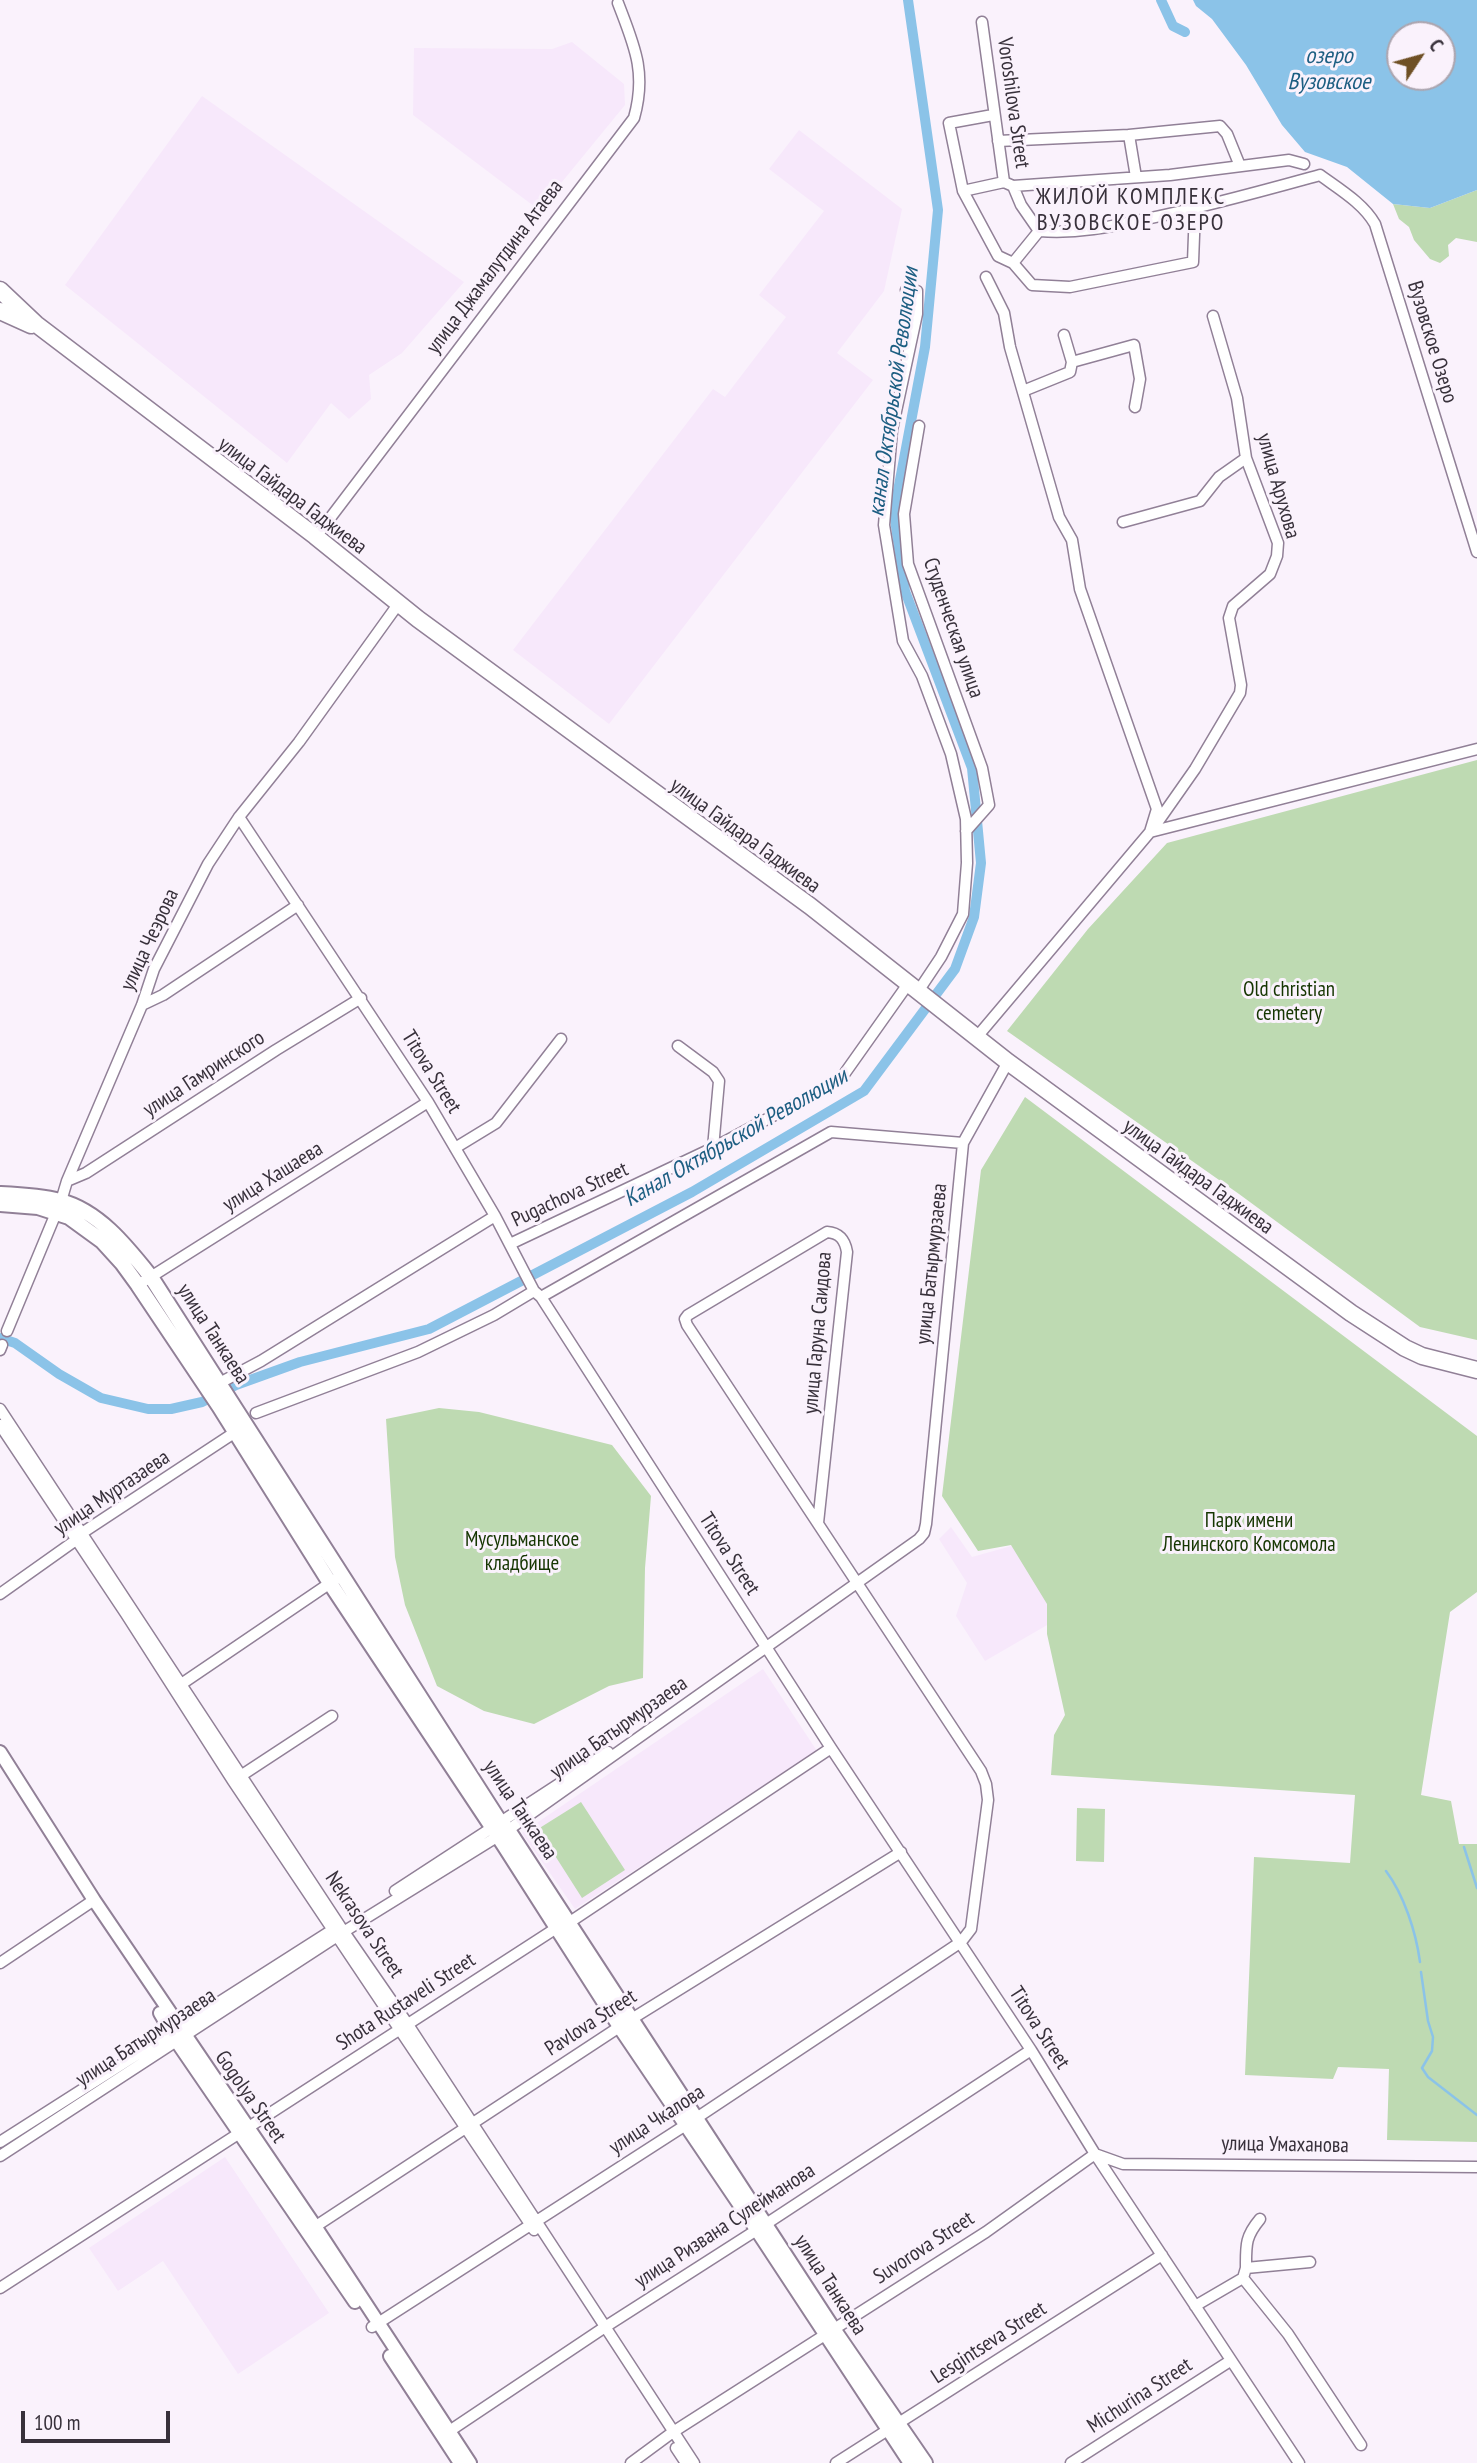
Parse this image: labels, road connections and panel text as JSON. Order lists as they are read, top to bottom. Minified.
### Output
{"streets":{"main road":["улица Гайдара Гаджиева","улица Танкаева"],"street":["Voroshilova Street","улица Джамалутдина Атаева","Вузовское Озеро","улица Арухова","Студенческая улица","улица Чеэрова","Titova Street","улица Гамринского","улица Хашаева","Pugachova Street","улица Батырмурзаева","улица Гаруна Саидова","улица Муртазаева","Nekrasova Street","Shota Rustaveli Street","Pavlova Street","Gogolya Street","улица Чкалова","улица Умаханова","улица Ризвана Сулейманова","Suvorova Street","Lesgintseva Street","Michurina Street"]},"crossings":[["улица Джамалутдина Атаева","улица Гайдара Гаджиева"],["улица Арухова","улица Гайдара Гаджиева"],["улица Гайдара Гаджиева","улица Чеэрова"],["улица Гайдара Гаджиева","Pugachova Street"],["улица Гайдара Гаджиева","улица Батырмурзаева"],["Студенческая улица","Pugachova Street"],["улица Чеэрова","Titova Street"],["улица Чеэрова","улица Гамринского"],["улица Чеэрова","улица Танкаева"],["Titova Street","улица Гамринского"],["Titova Street","улица Хашаева"],["Titova Street","Pugachova Street"],["Titova Street","улица Батырмурзаева"],["Titova Street","улица Гаруна Саидова"],["Titova Street","улица Муртазаева"],["Titova Street","Shota Rustaveli Street"],["Titova Street","Pavlova Street"],["Titova Street","улица Чкалова"],["Titova Street","улица Умаханова"],["Titova Street","улица Ризвана Сулейманова"],["Titova Street","Suvorova Street"],["Titova Street","Lesgintseva Street"],["Titova Street","Michurina Street"],["улица Хашаева","улица Танкаева"],["Pugachova Street","улица Танкаева"],["улица Батырмурзаева","улица Гаруна Саидова"],["улица Батырмурзаева","улица Танкаева"],["улица Батырмурзаева","улица Муртазаева"],["улица Батырмурзаева","Nekrasova Street"],["улица Батырмурзаева","Gogolya Street"],["улица Гаруна Саидова","улица Чкалова"],["улица Танкаева","улица Муртазаева"],["улица Танкаева","Shota Rustaveli Street"],["улица Танкаева","Pavlova Street"],["улица Танкаева","улица Чкалова"],["улица Танкаева","улица Ризвана Сулейманова"],["улица Танкаева","Suvorova Street"],["улица Танкаева","Lesgintseva Street"],["улица Муртазаева","Nekrasova Street"],["Nekrasova Street","Shota Rustaveli Street"],["Nekrasova Street","Pavlova Street"],["Nekrasova Street","улица Чкалова"],["Nekrasova Street","улица Ризвана Сулейманова"],["Nekrasova Street","Suvorova Street"],["Shota Rustaveli Street","Gogolya Street"],["Pavlova Street","Gogolya Street"],["Gogolya Street","улица Чкалова"],["Gogolya Street","улица Ризвана Сулейманова"],["улица Умаханова","Suvorova Street"]],"districts":["ЖИЛОЙ КОМПЛЕКС ВУЗОВСКОЕ ОЗЕРО"],"water":["озеро Вузовское","канал Октябрьской Революции","Канал Октябрьской Революции"],"parks":["Old сhristian cemetery","Парк имени Ленинского Комсомола","Мусульманское кладбище"],"scale_bar":"100 m","north":"top right"}
